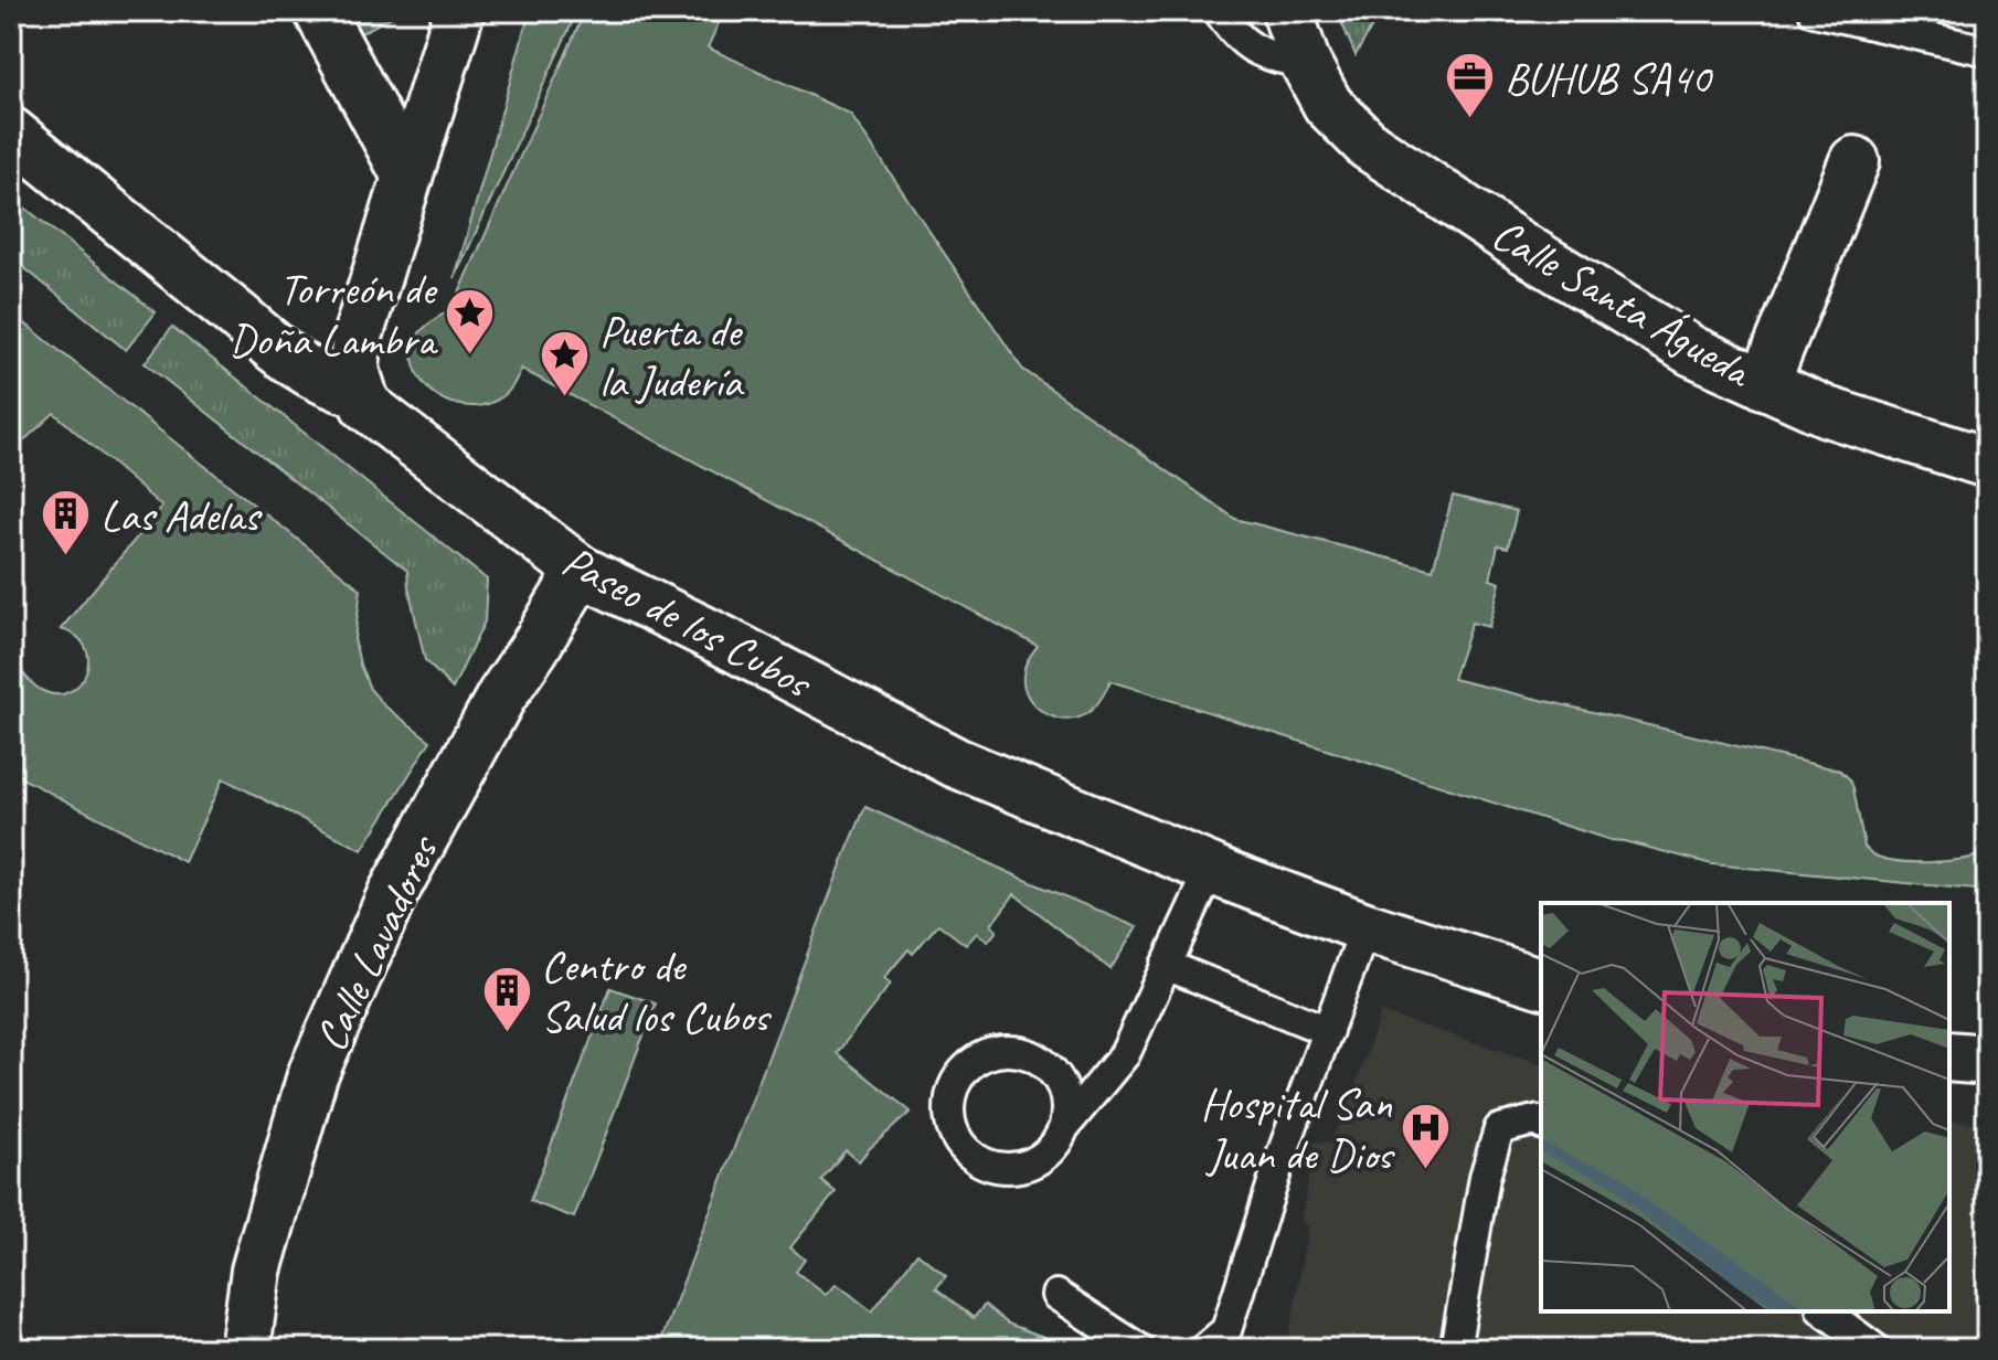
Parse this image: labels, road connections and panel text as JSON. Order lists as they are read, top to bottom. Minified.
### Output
{"streets":{"street":["Calle Santa Águeda","Paseo de los Cubos","Calle Lavadores"]},"crossings":[["Paseo de los Cubos","Calle Lavadores"]],"places":{"office":["BUHUB SA40"],"place":["Torreón de Doña Lambra","Puerta de la Judería"],"building":["Las Adelas","Centro de Salud los Cubos"],"hospital":["Hospital San Juan de Dios"]}}
